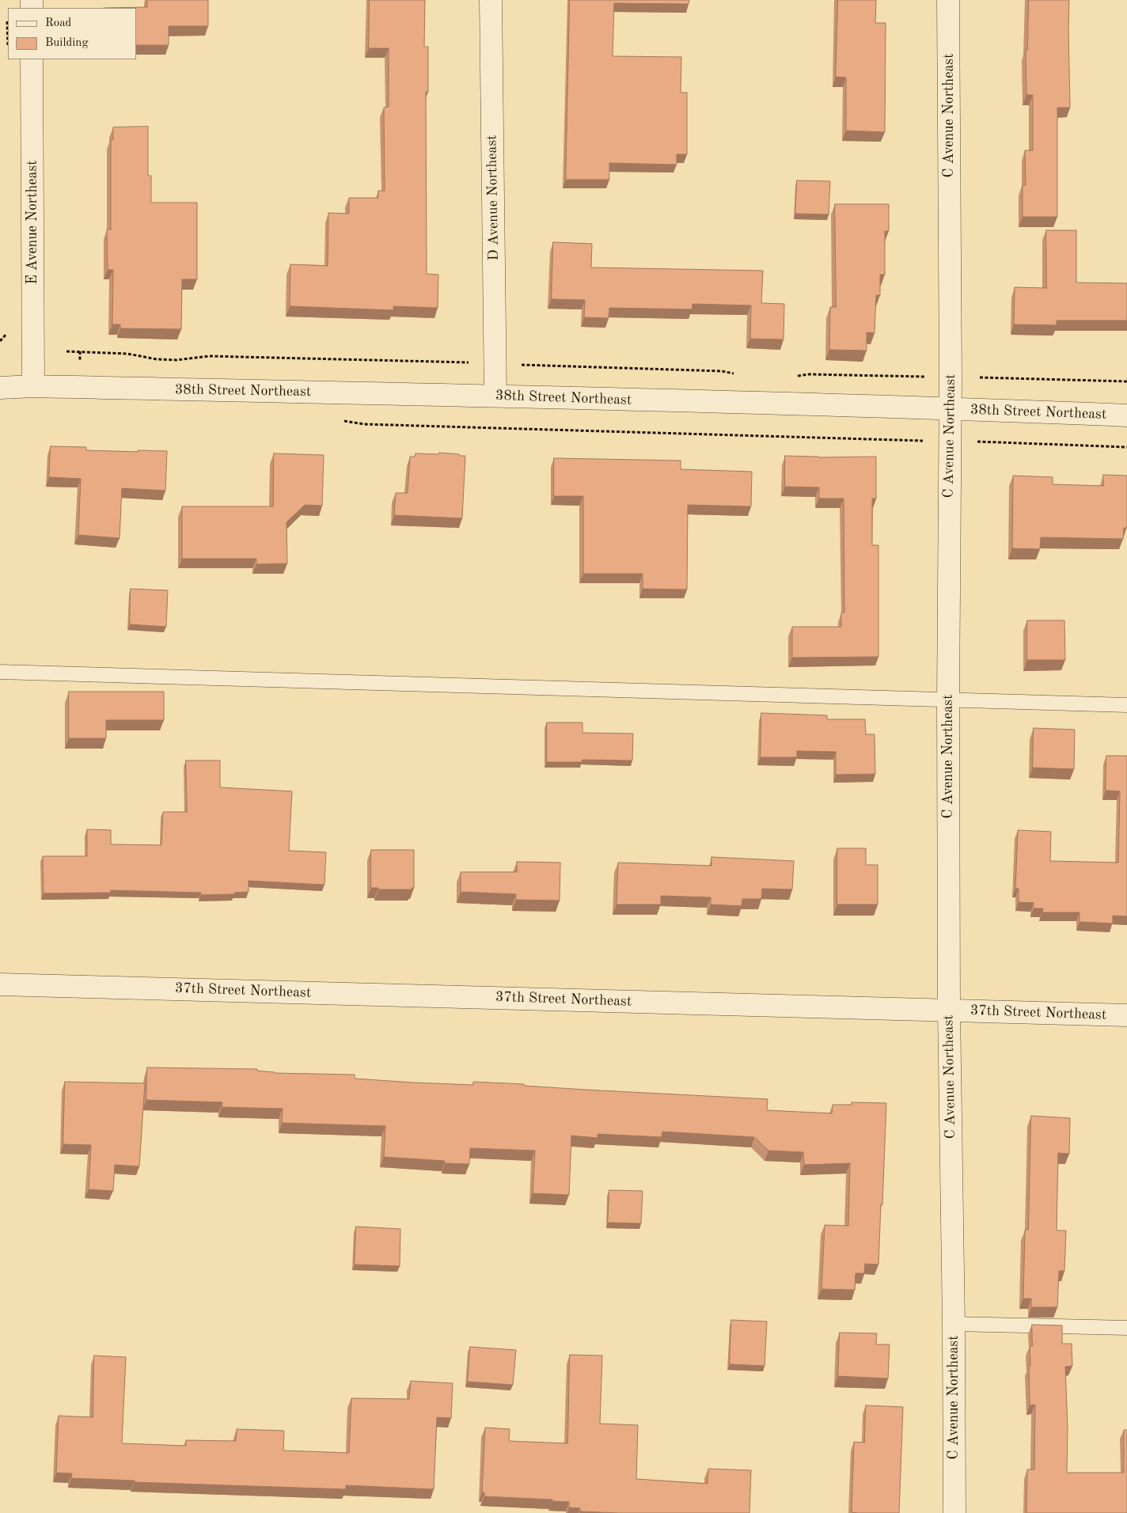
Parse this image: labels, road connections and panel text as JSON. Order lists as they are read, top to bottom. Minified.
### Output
{"streets":{"street":["C Avenue Northeast","D Avenue Northeast","E Avenue Northeast","38th Street Northeast","37th Street Northeast"]},"crossings":[["C Avenue Northeast","38th Street Northeast"],["C Avenue Northeast","37th Street Northeast"],["D Avenue Northeast","38th Street Northeast"],["E Avenue Northeast","38th Street Northeast"]],"legend":["Road","Building"]}
